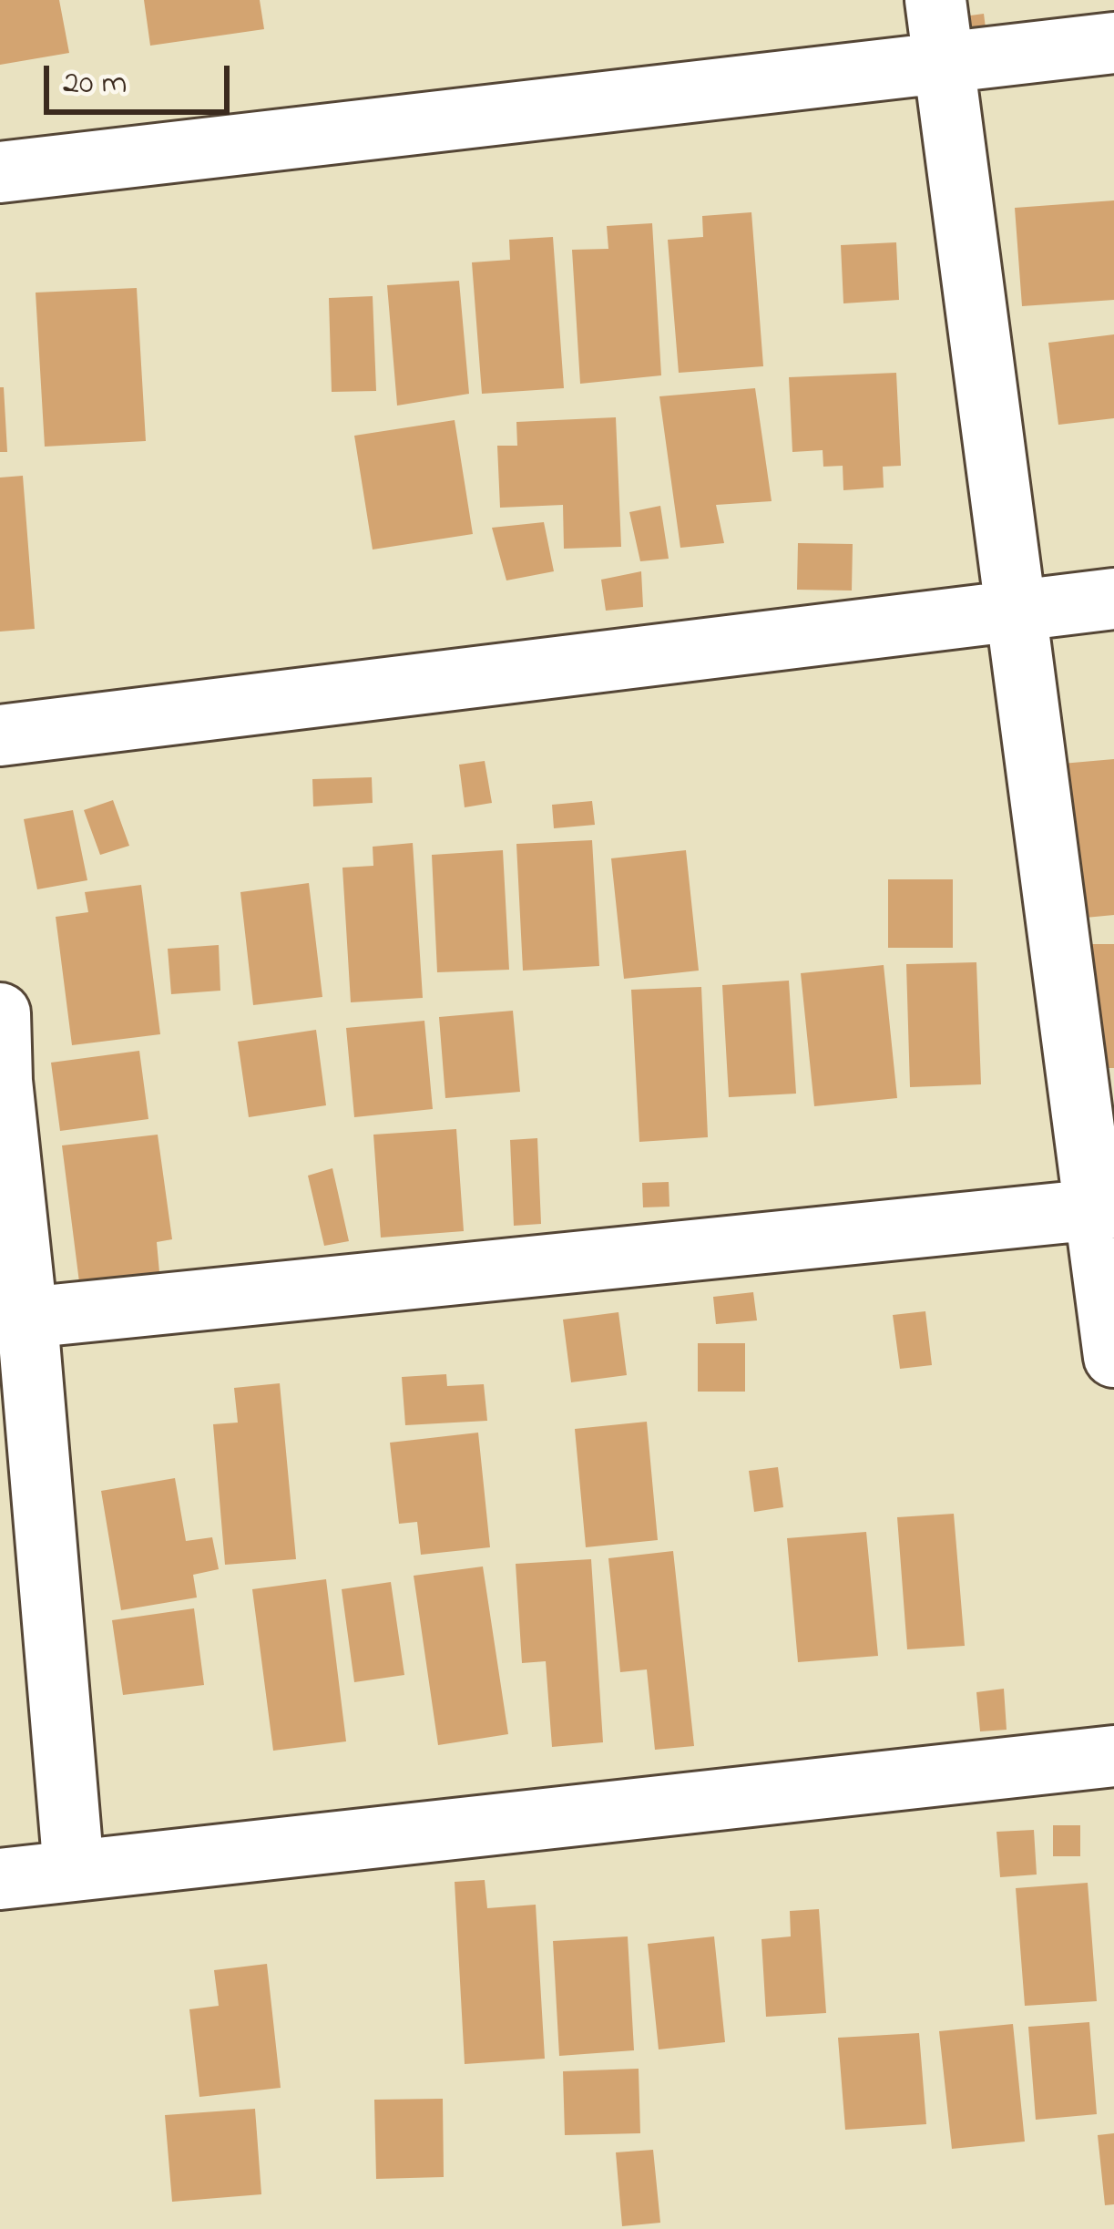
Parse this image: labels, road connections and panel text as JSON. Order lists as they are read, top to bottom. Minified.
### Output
{"scale_bar":"20 m"}
